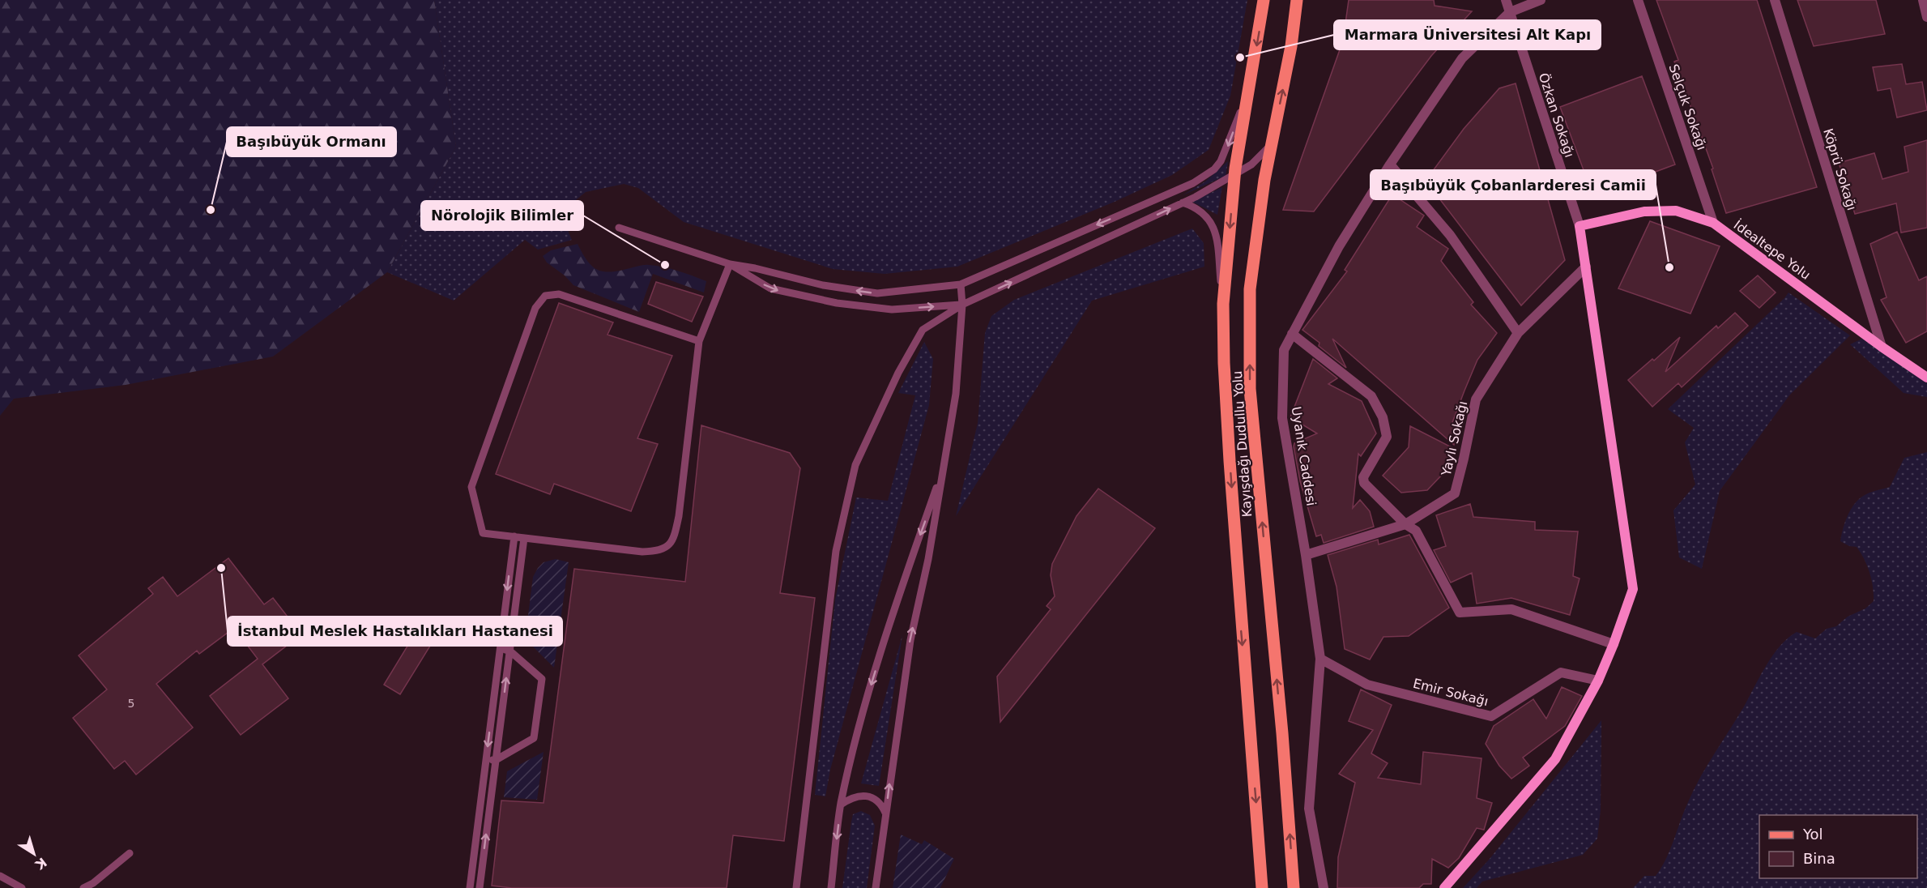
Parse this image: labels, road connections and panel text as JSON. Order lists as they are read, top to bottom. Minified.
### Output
{"streets":{"main road":["İdealtepe Yolu","Kayışdağı Dudullu Yolu"],"street":["Selçuk Sokağı","Özkan Sokağı","Köprü Sokağı","Yaylı Sokağı","Uyanık Caddesi","Emir Sokağı"]},"crossings":[["Selçuk Sokağı","İdealtepe Yolu"],["Özkan Sokağı","İdealtepe Yolu"],["Özkan Sokağı","Uyanık Caddesi"],["Köprü Sokağı","İdealtepe Yolu"],["Yaylı Sokağı","Uyanık Caddesi"],["Uyanık Caddesi","Emir Sokağı"]],"places":["Marmara Üniversitesi Alt Kapı","Başıbüyük Ormanı","Nörolojik Bilimler","Başıbüyük Çobanlarderesi Camii","İstanbul Meslek Hastalıkları Hastanesi"],"house_numbers":["5"],"legend":["Yol","Bina"],"north":"bottom right"}
